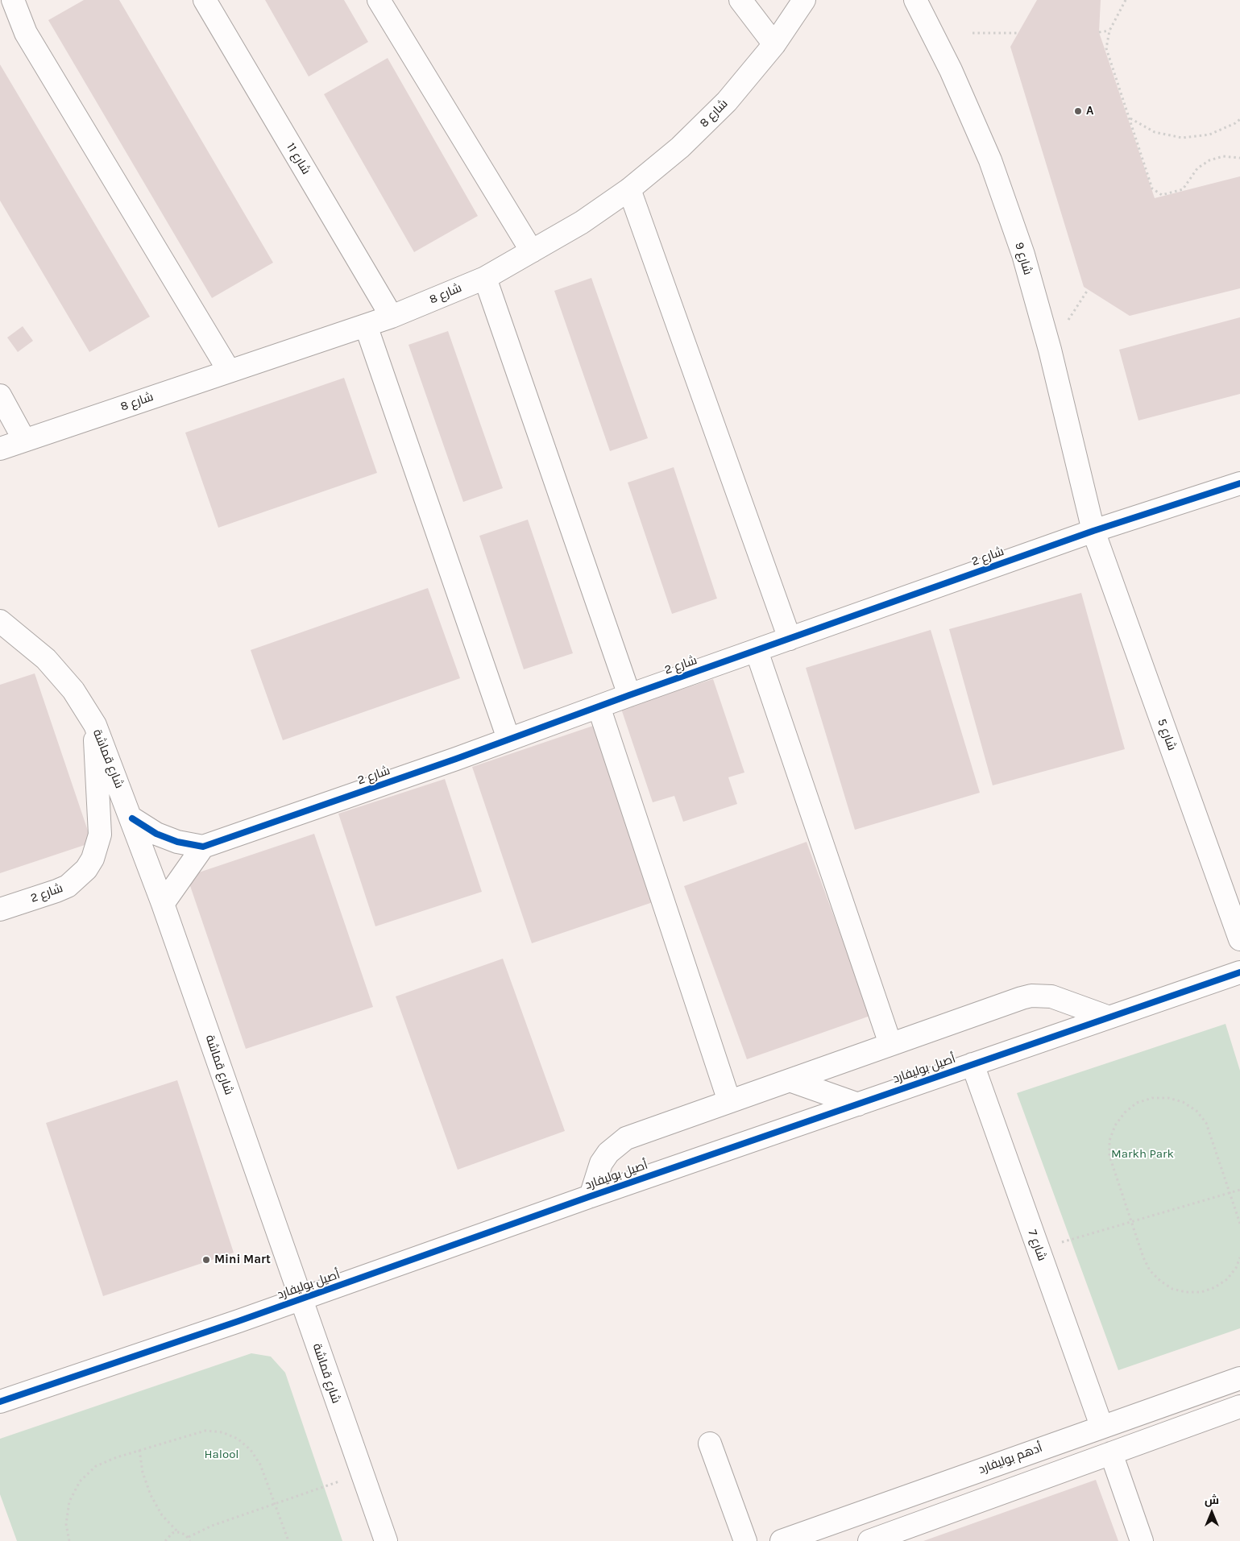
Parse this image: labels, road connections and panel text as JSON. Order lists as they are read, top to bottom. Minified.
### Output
{"streets":{"street":["شارع 8","شارع 11","شارع 9","شارع 2","شارع 5","شارع قماشة","أصيل بوليفارد","شارع 7","أدهم بوليفارد"]},"crossings":[["شارع 8","شارع 11"],["شارع 9","شارع 2"],["شارع 9","شارع 5"],["شارع 2","شارع 5"],["شارع 2","شارع قماشة"],["شارع قماشة","أصيل بوليفارد"],["أصيل بوليفارد","شارع 7"],["شارع 7","أدهم بوليفارد"]],"parks":["Markh Park","Halool"],"places":["A","Mini Mart"],"north":"top"}
